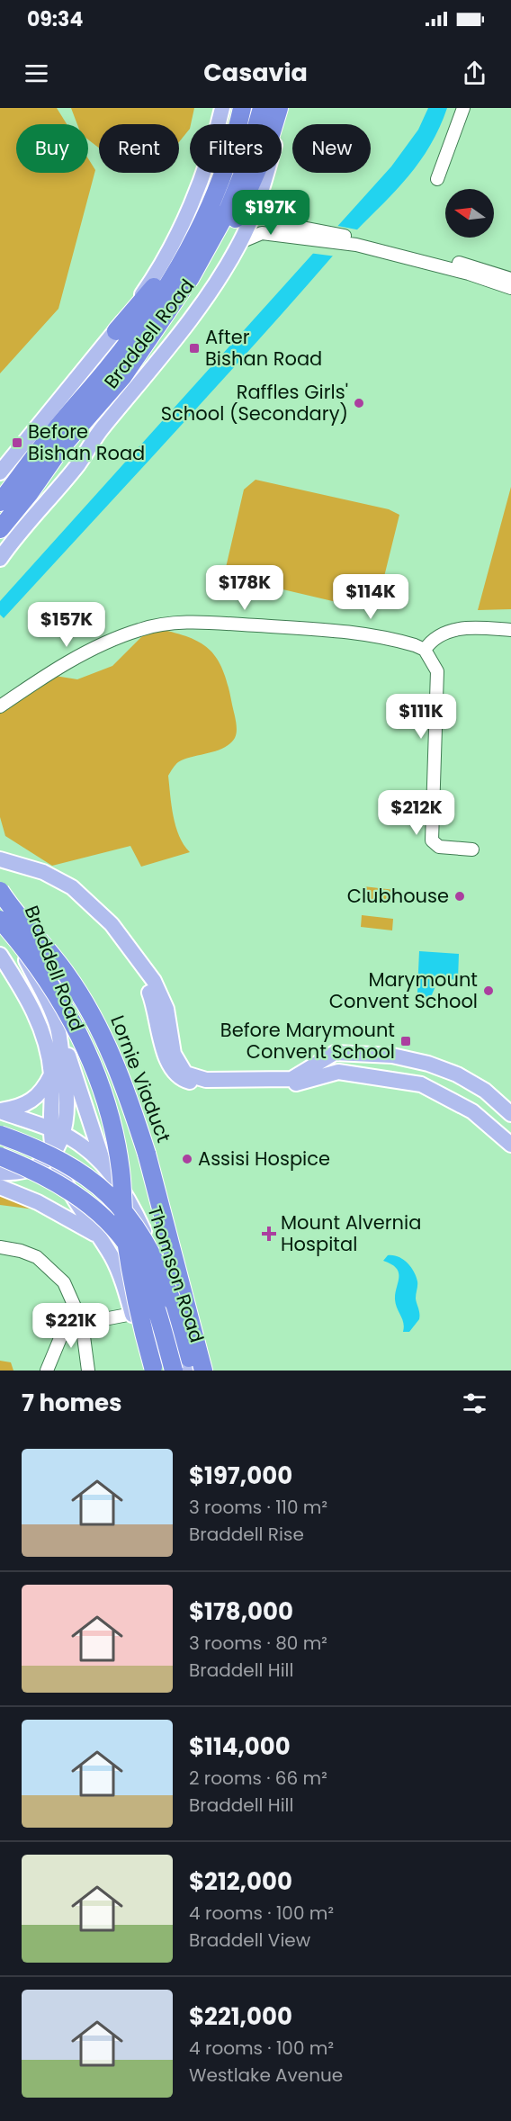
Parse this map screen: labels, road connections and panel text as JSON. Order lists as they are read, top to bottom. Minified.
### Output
{"streets":{"highway":["Braddell Road","Lornie Viaduct"],"main road":["Thomson Road"]},"crossings":[["Braddell Road","Thomson Road"]],"places":{"transit":["After Bishan Road","Before Bishan Road","Before Marymount Convent School"],"other":["Raffles Girls' School (Secondary)","Clubhouse","Marymount Convent School","Assisi Hospice"],"health":["Mount Alvernia Hospital"]},"north":"left","page":{"status":"09:34","header":"Casavia","chip":["Buy","Rent","Filters","New"],"price":["$197K","$178K","$114K","$157K","$111K","$212K","$221K"],"heading":"7 homes","list":[{"name":"$197,000","note":"3 rooms · 110 m² · Braddell Rise"},{"name":"$178,000","note":"3 rooms · 80 m² · Braddell Hill"},{"name":"$114,000","note":"2 rooms · 66 m² · Braddell Hill"},{"name":"$212,000","note":"4 rooms · 100 m² · Braddell View"},{"name":"$221,000","note":"4 rooms · 100 m² · Westlake Avenue"}]}}
